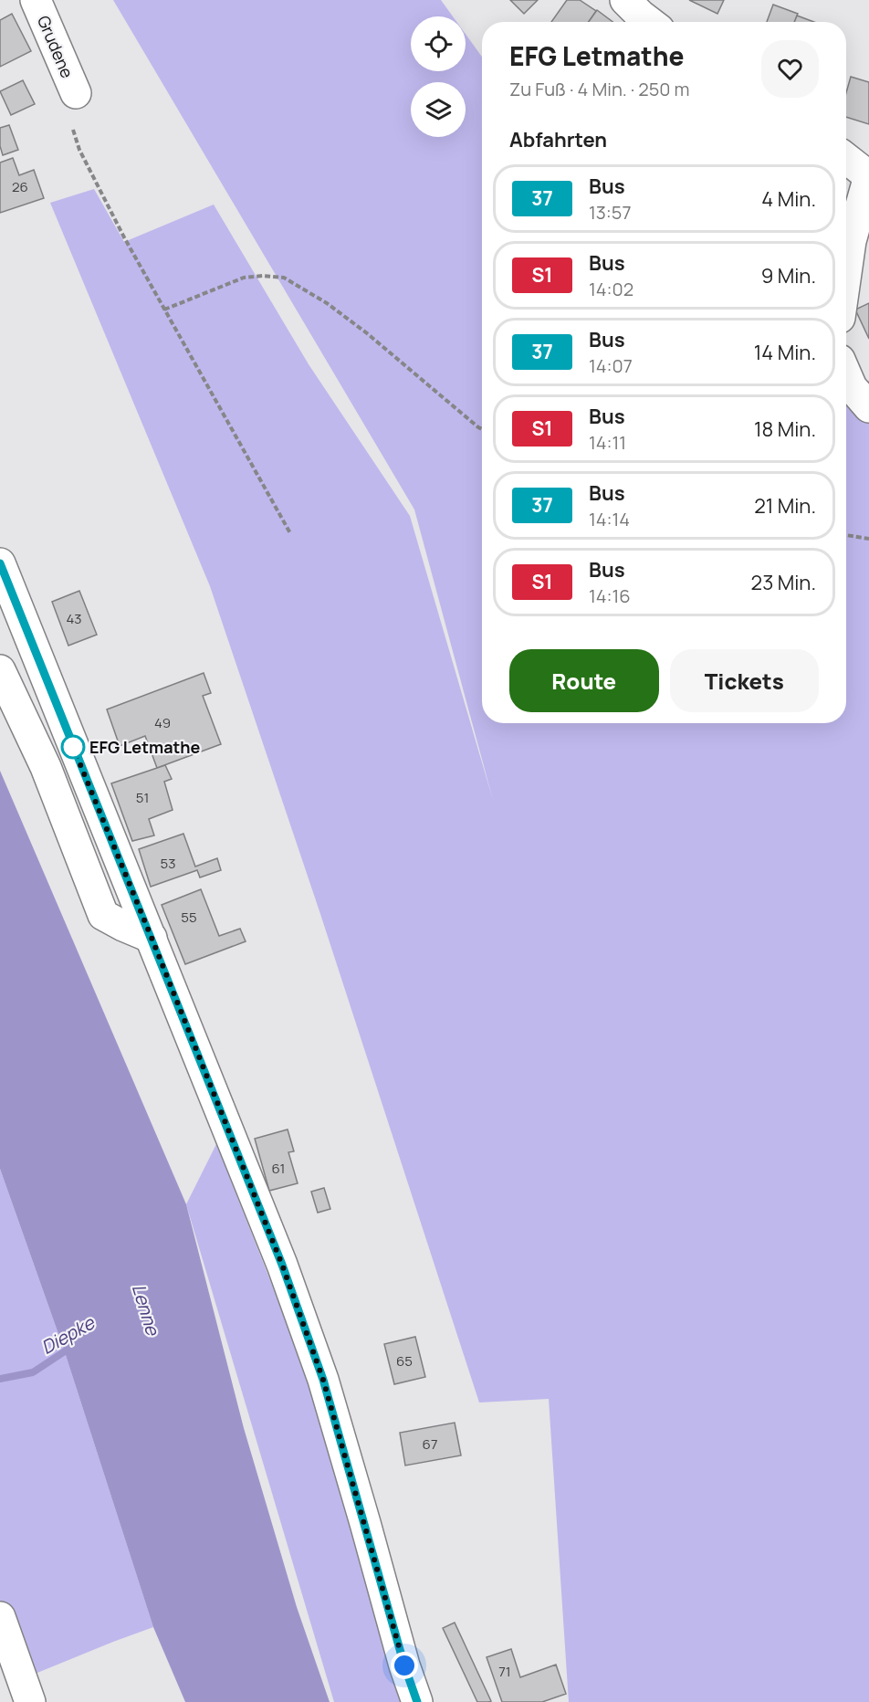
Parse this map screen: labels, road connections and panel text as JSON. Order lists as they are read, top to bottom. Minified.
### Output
{"streets":{"main road":["Grudene"]},"water":["Lenne","Diepke"],"places":["EFG Letmathe"],"lines":["bus line 37"],"house_numbers":["26","43","49","51","53","55","61","65","67","71"],"page":{"heading":[["EFG Letmathe","Zu Fuß · 4 Min. · 250 m"],"Abfahrten"],"list":[{"mark":"37","name":"Bus","note":"13:57","value":"4 Min."},{"mark":"S1","name":"Bus","note":"14:02","value":"9 Min."},{"mark":"37","name":"Bus","note":"14:07","value":"14 Min."},{"mark":"S1","name":"Bus","note":"14:11","value":"18 Min."},{"mark":"37","name":"Bus","note":"14:14","value":"21 Min."},{"mark":"S1","name":"Bus","note":"14:16","value":"23 Min."}],"buttons":["Route","Tickets"]}}
